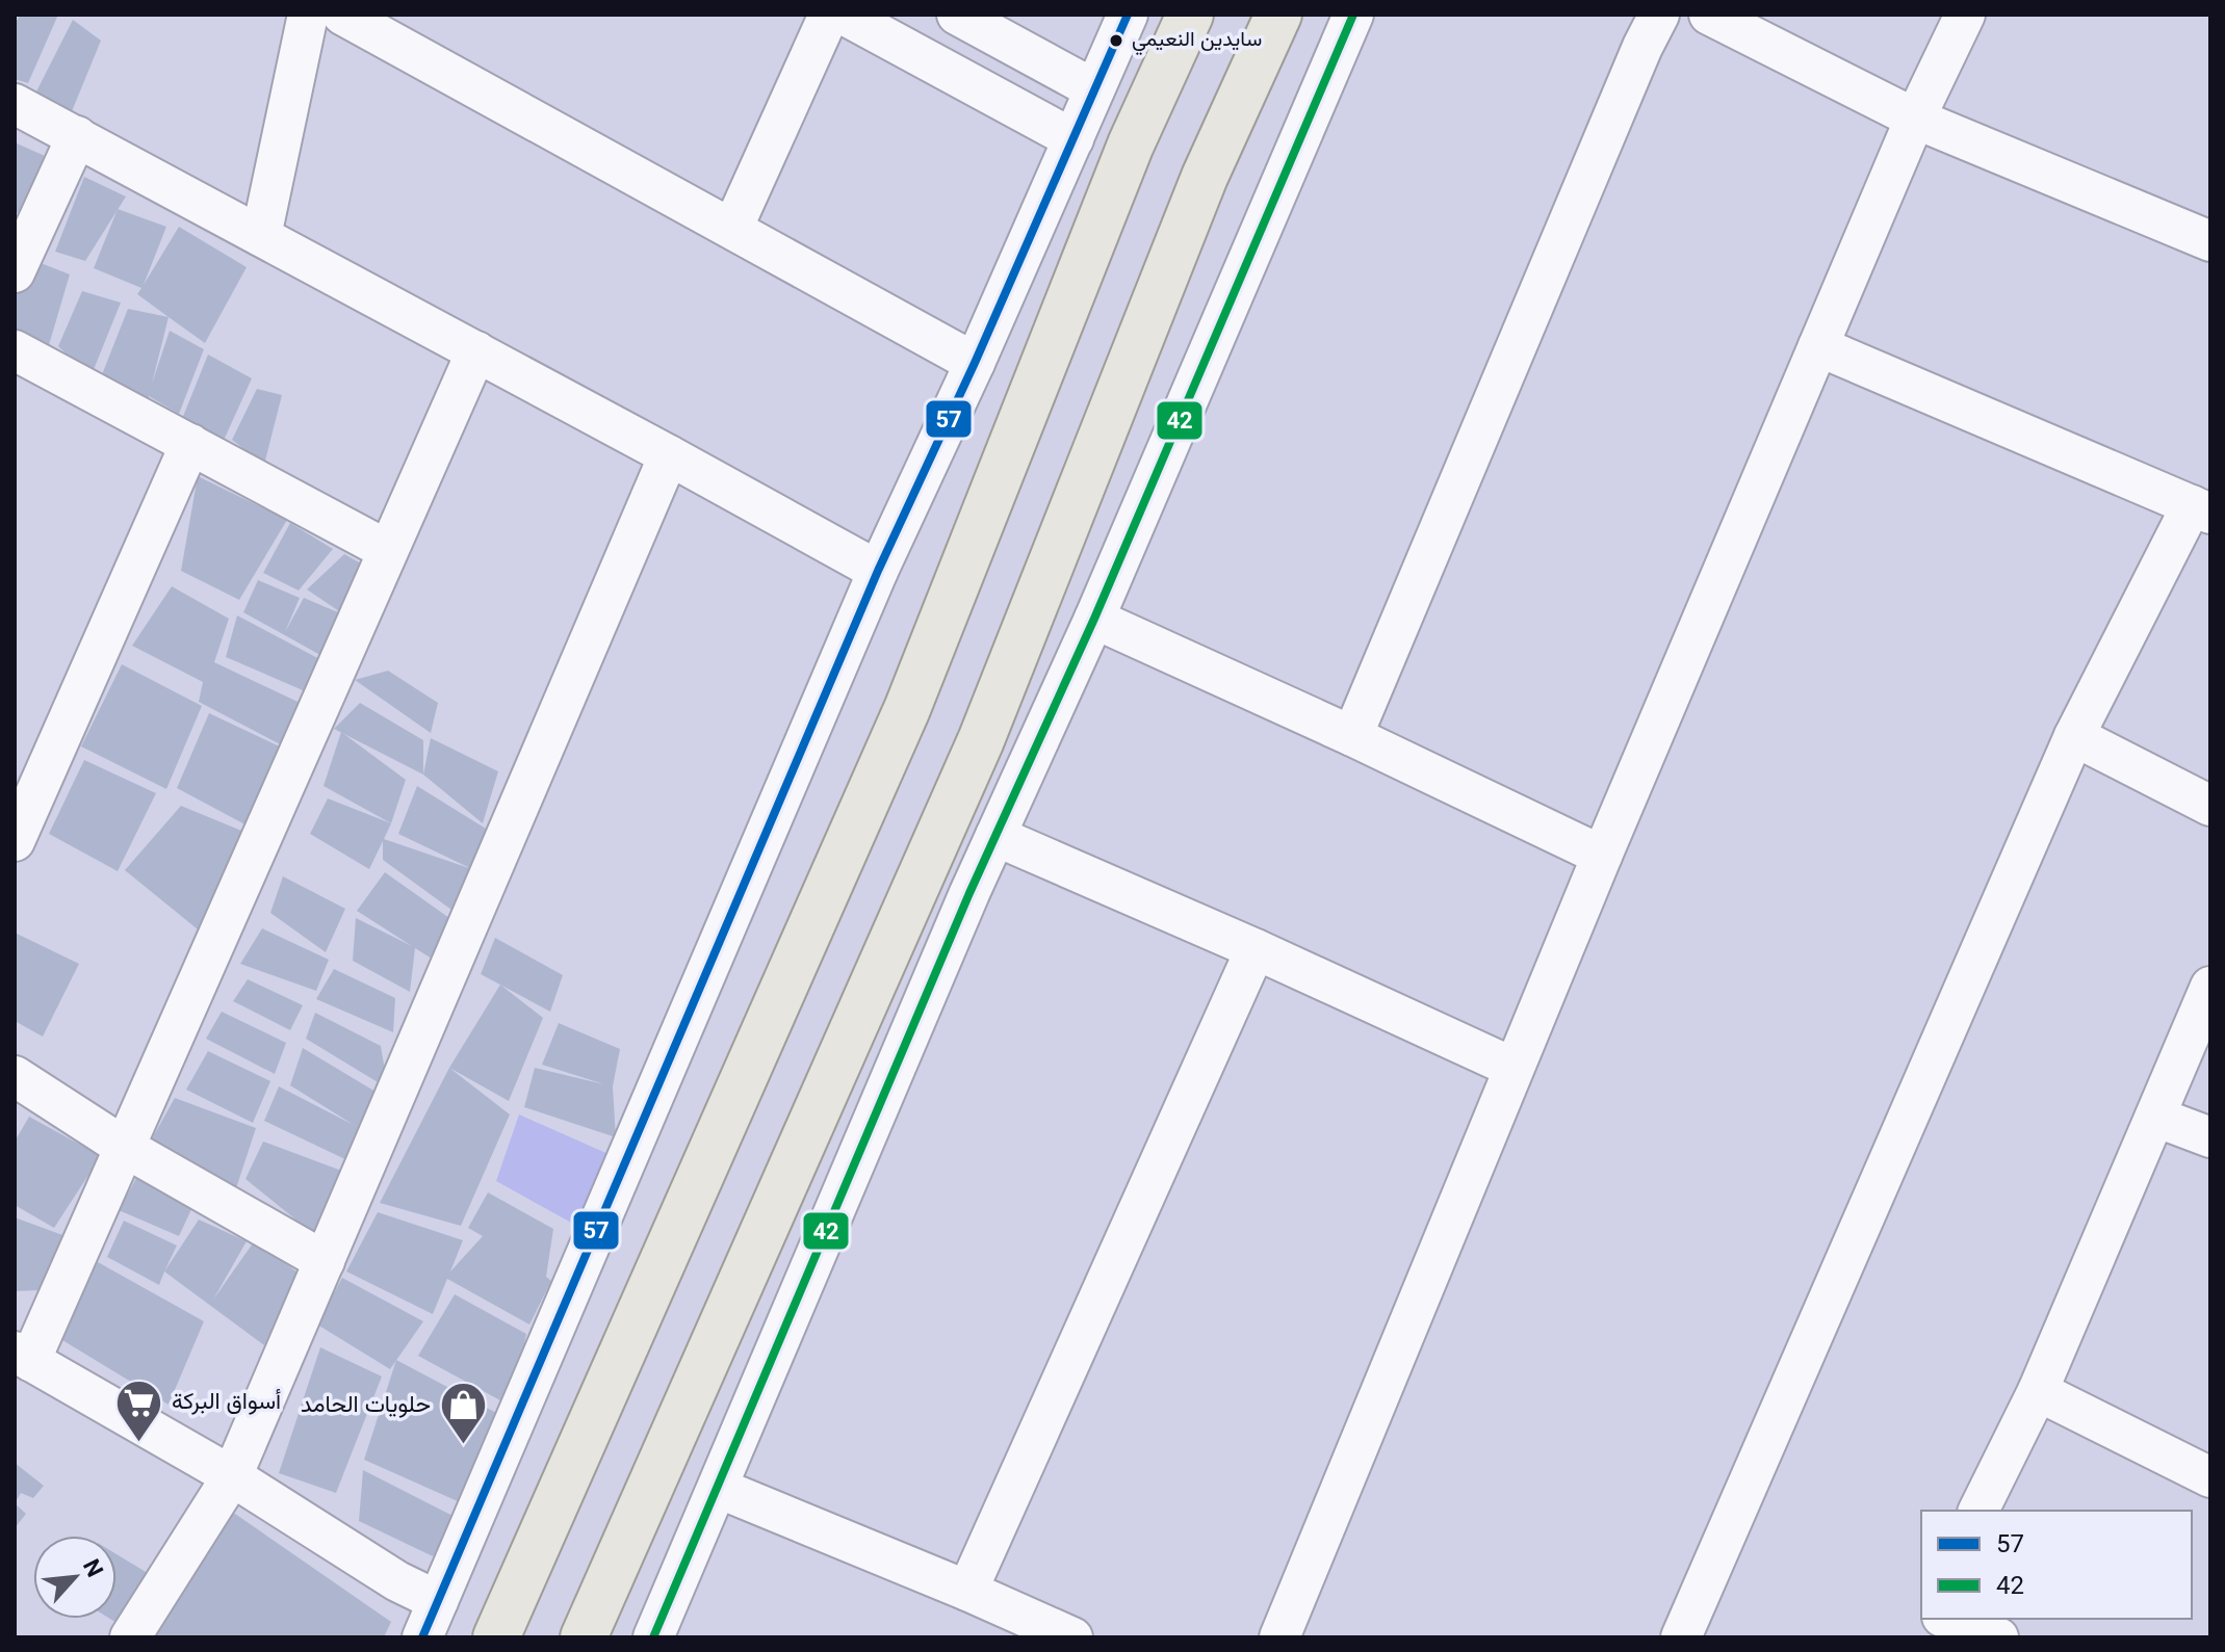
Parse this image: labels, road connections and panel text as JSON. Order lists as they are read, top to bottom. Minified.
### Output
{"places":{"other":["سايدين النعيمي"],"supermarket":["أسواق البركة"],"shop":["حلويات الحامد"]},"lines":["transit line 57","transit line 42"],"legend":["57","42"],"north":"top right"}
